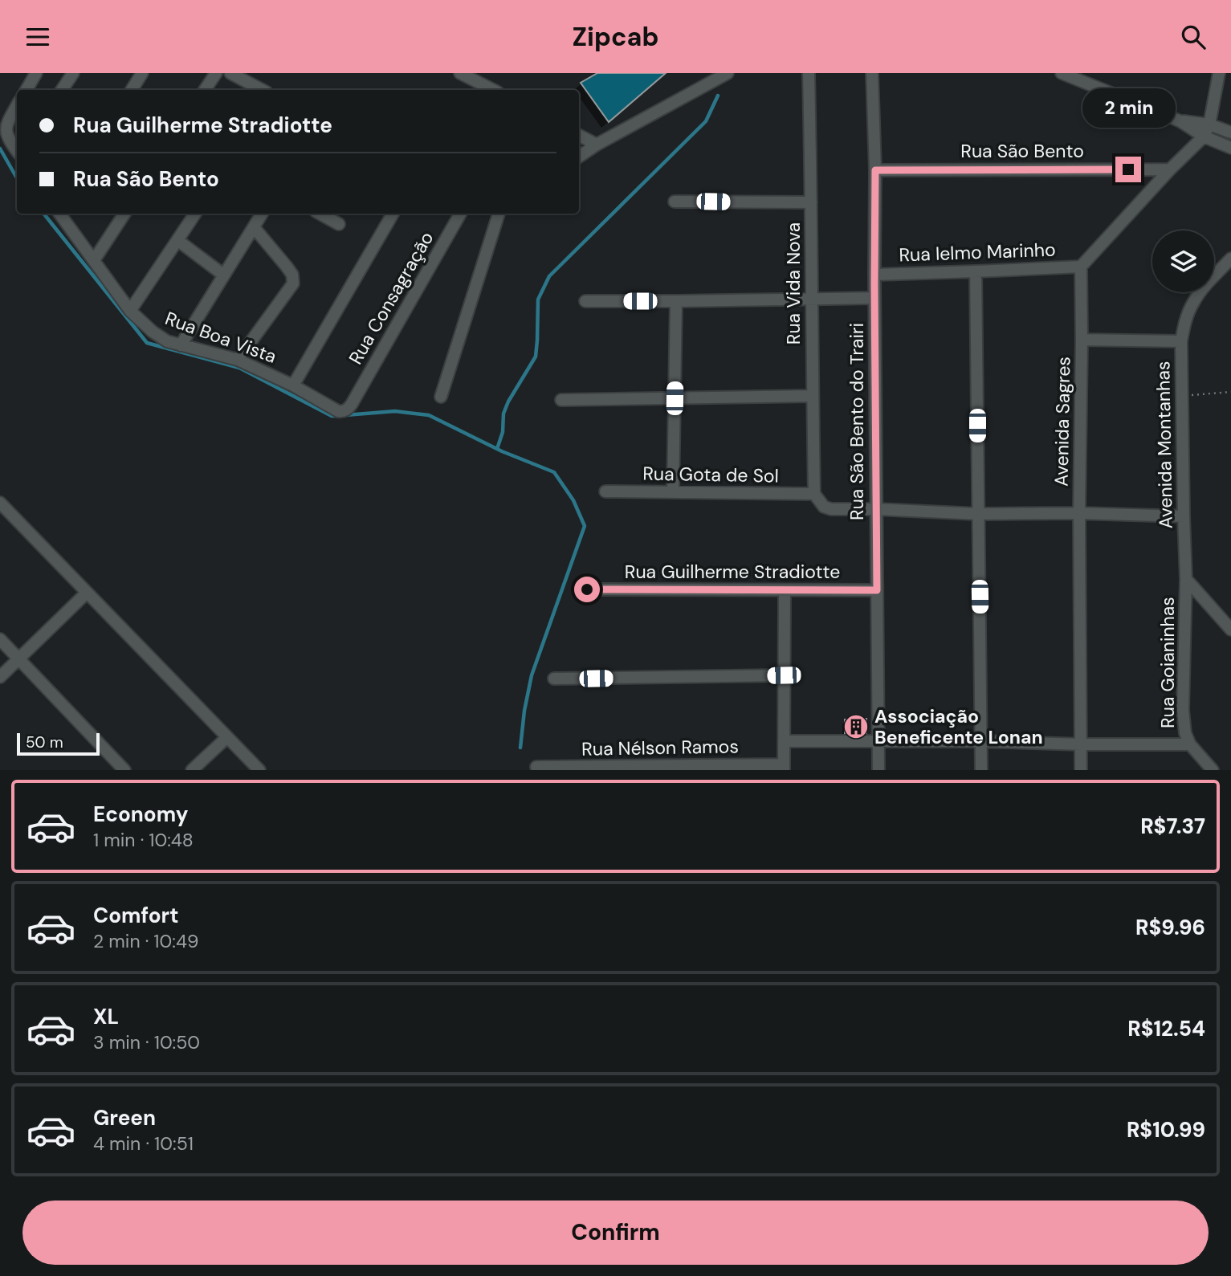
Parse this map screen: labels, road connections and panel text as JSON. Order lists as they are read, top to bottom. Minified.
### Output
{"streets":{"street":["Rua São Bento","Rua Ielmo Marinho","Rua Vida Nova","Rua Consagração","Rua Boa Vista","Rua São Bento do Trairi","Avenida Sagres","Avenida Montanhas","Rua Gota de Sol","Rua Guilherme Stradiotte","Rua Goianinhas","Rua Nélson Ramos"]},"crossings":[["Rua São Bento","Rua São Bento do Trairi"],["Rua Ielmo Marinho","Rua São Bento do Trairi"],["Rua Ielmo Marinho","Avenida Sagres"],["Rua Vida Nova","Rua Gota de Sol"],["Rua Consagração","Rua Boa Vista"],["Rua São Bento do Trairi","Rua Guilherme Stradiotte"],["Avenida Montanhas","Rua Goianinhas"]],"places":{"building":["Associação Beneficente Lonan"]},"scale_bar":"50 m","page":{"header":"Zipcab","bubble":"2 min","banner":["Rua Guilherme Stradiotte","Rua São Bento"],"scale":"50 m","list":[{"name":"Economy","note":"1 min · 10:48","value":"R$7.37"},{"name":"Comfort","note":"2 min · 10:49","value":"R$9.96"},{"name":"XL","note":"3 min · 10:50","value":"R$12.54"},{"name":"Green","note":"4 min · 10:51","value":"R$10.99"}],"buttons":"Confirm"}}
